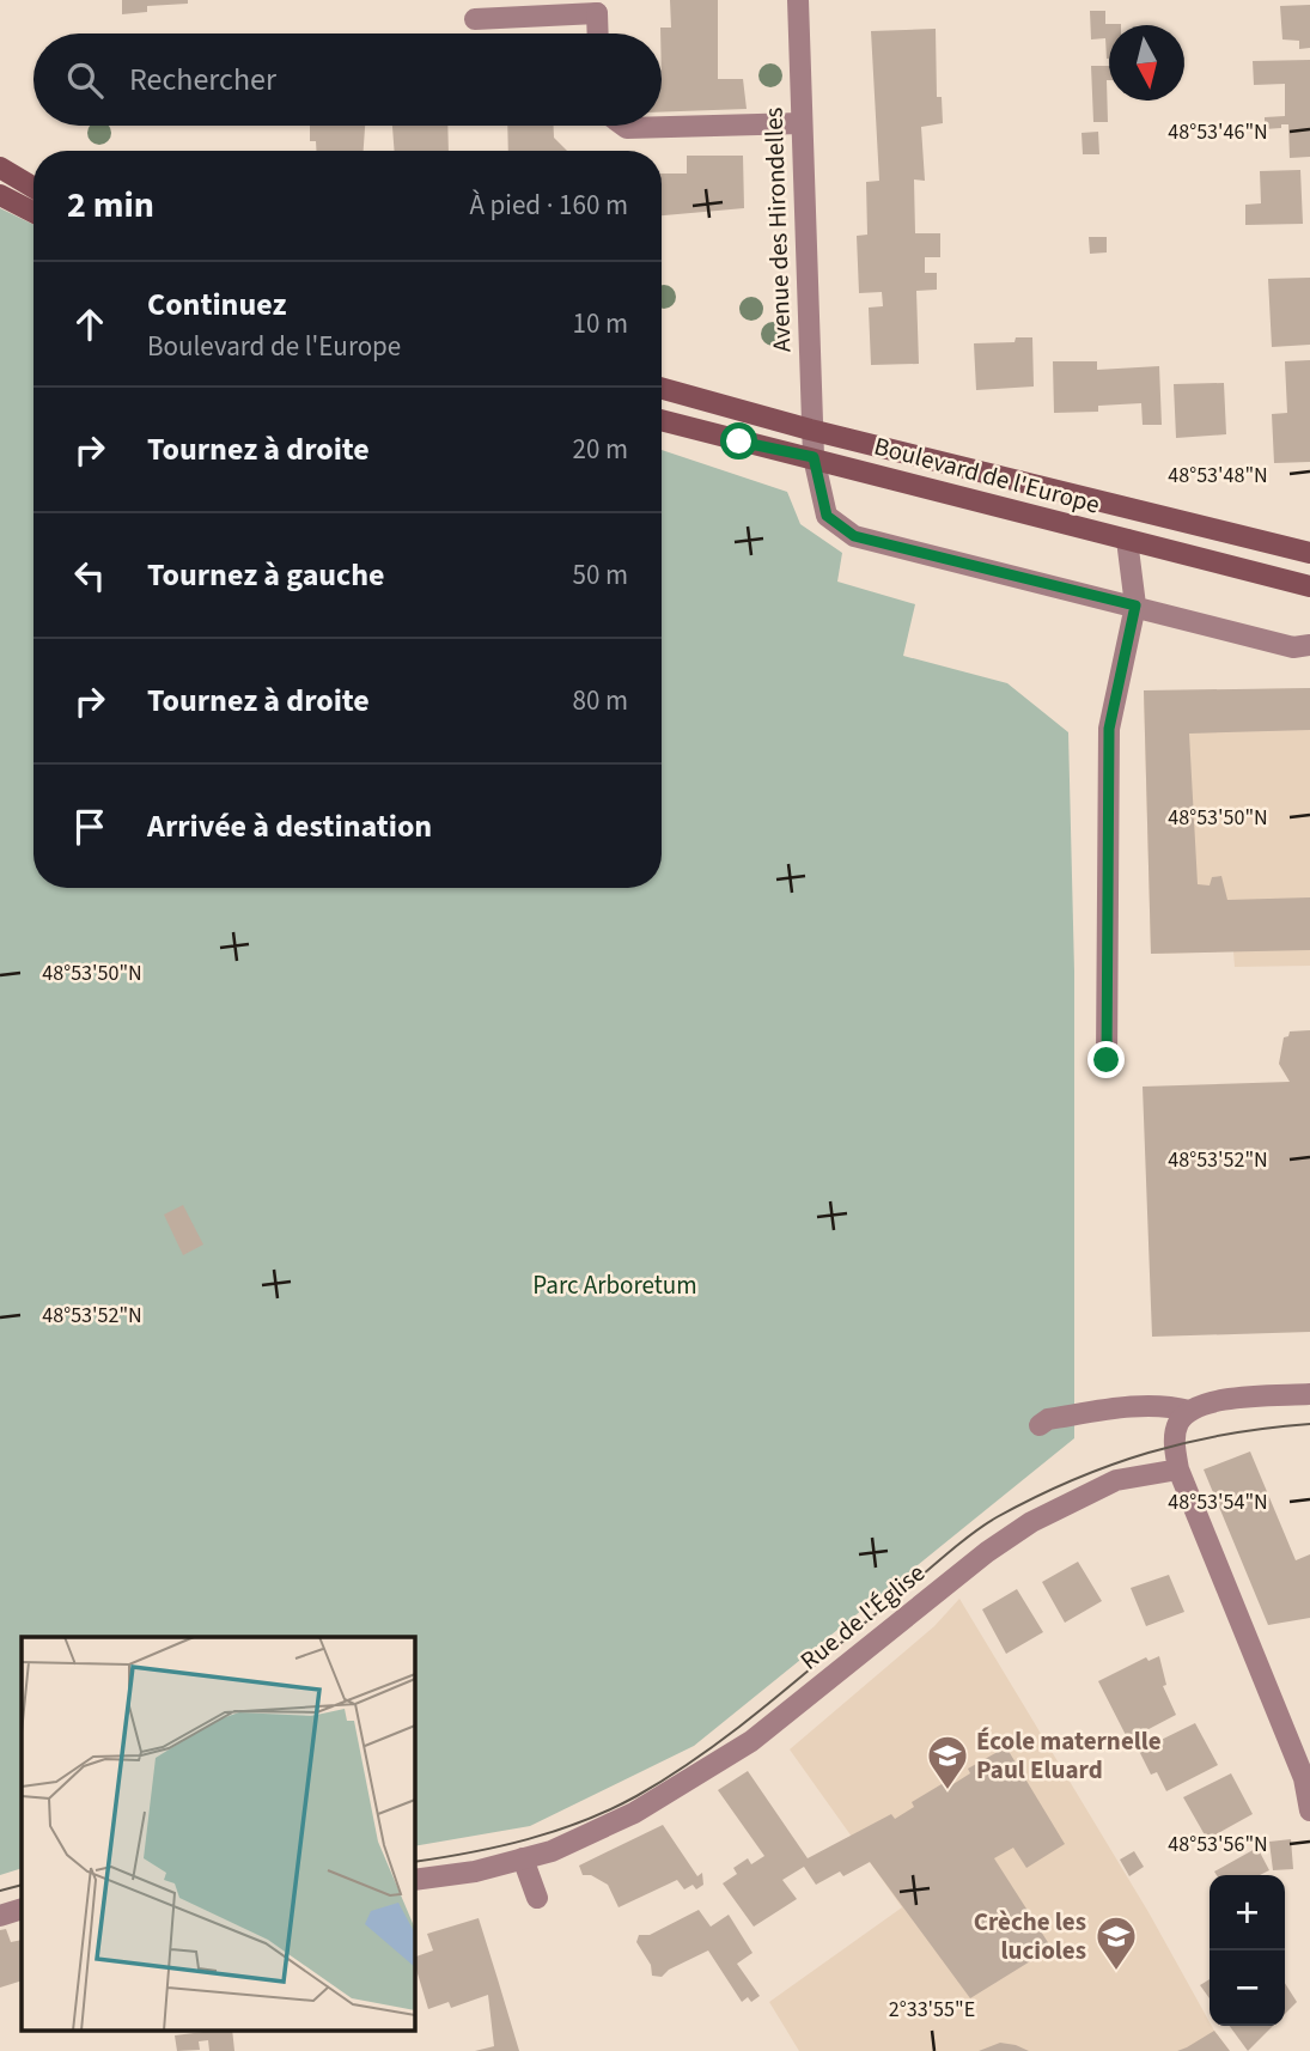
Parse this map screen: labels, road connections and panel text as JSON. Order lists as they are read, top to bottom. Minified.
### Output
{"streets":{"main road":["Boulevard de l'Europe"],"street":["Avenue des Hirondelles","Rue de l'Église"]},"crossings":[["Avenue des Hirondelles","Boulevard de l'Europe"]],"parks":["Parc Arboretum"],"places":{"school or university":["École maternelle Paul Eluard","Crèche les lucioles"]},"north":"bottom","page":{"search":"Rechercher","heading":["2 min","À pied · 160 m"],"list":[["Continuez","Boulevard de l'Europe","10 m"],["Tournez à droite","20 m"],["Tournez à gauche","50 m"],["Tournez à droite","80 m"],"Arrivée à destination"],"map_buttons":["+","−"]},"coordinates":["48°53'46\"N","48°53'48\"N","48°53'50\"N","48°53'52\"N","48°53'54\"N","48°53'56\"N","2°33'55\"E"]}
